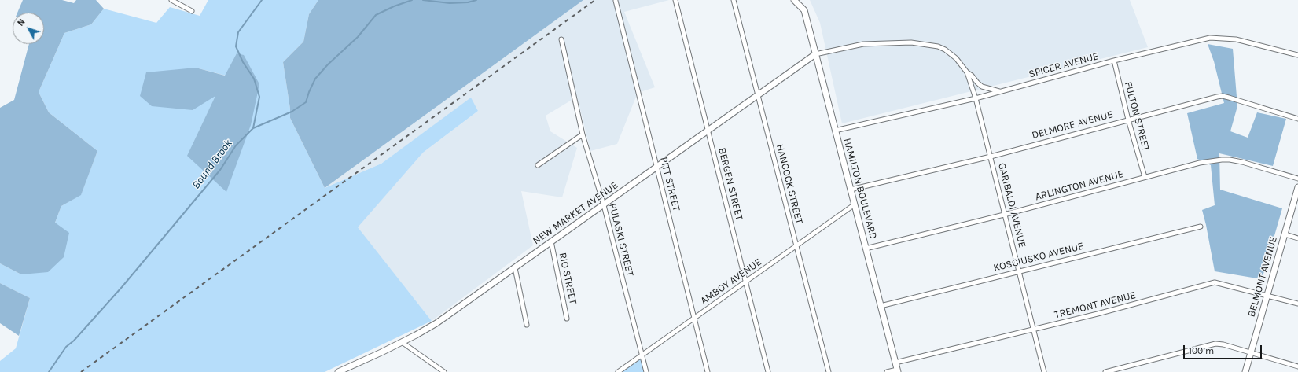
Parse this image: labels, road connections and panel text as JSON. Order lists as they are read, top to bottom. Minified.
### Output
{"streets":{"main road":["HAMILTON BOULEVARD","NEW MARKET AVENUE","BELMONT AVENUE"],"street":["SPICER AVENUE","FULTON STREET","DELMORE AVENUE","PITT STREET","BERGEN STREET","HANCOCK STREET","ARLINGTON AVENUE","GARIBALDI AVENUE","PULASKI STREET","KOSCIUSKO AVENUE","RIO STREET","AMBOY AVENUE","TREMONT AVENUE"]},"crossings":[["SPICER AVENUE","FULTON STREET"],["SPICER AVENUE","HAMILTON BOULEVARD"],["SPICER AVENUE","GARIBALDI AVENUE"],["FULTON STREET","DELMORE AVENUE"],["FULTON STREET","ARLINGTON AVENUE"],["DELMORE AVENUE","HAMILTON BOULEVARD"],["DELMORE AVENUE","GARIBALDI AVENUE"],["PITT STREET","NEW MARKET AVENUE"],["PITT STREET","AMBOY AVENUE"],["BERGEN STREET","NEW MARKET AVENUE"],["BERGEN STREET","AMBOY AVENUE"],["HANCOCK STREET","NEW MARKET AVENUE"],["HANCOCK STREET","AMBOY AVENUE"],["ARLINGTON AVENUE","HAMILTON BOULEVARD"],["ARLINGTON AVENUE","GARIBALDI AVENUE"],["HAMILTON BOULEVARD","NEW MARKET AVENUE"],["HAMILTON BOULEVARD","KOSCIUSKO AVENUE"],["HAMILTON BOULEVARD","AMBOY AVENUE"],["HAMILTON BOULEVARD","TREMONT AVENUE"],["GARIBALDI AVENUE","KOSCIUSKO AVENUE"],["GARIBALDI AVENUE","TREMONT AVENUE"],["NEW MARKET AVENUE","PULASKI STREET"],["NEW MARKET AVENUE","RIO STREET"],["PULASKI STREET","AMBOY AVENUE"],["BELMONT AVENUE","TREMONT AVENUE"]],"water":["Bound Brook"],"scale_bar":"100 m","north":"top left"}
